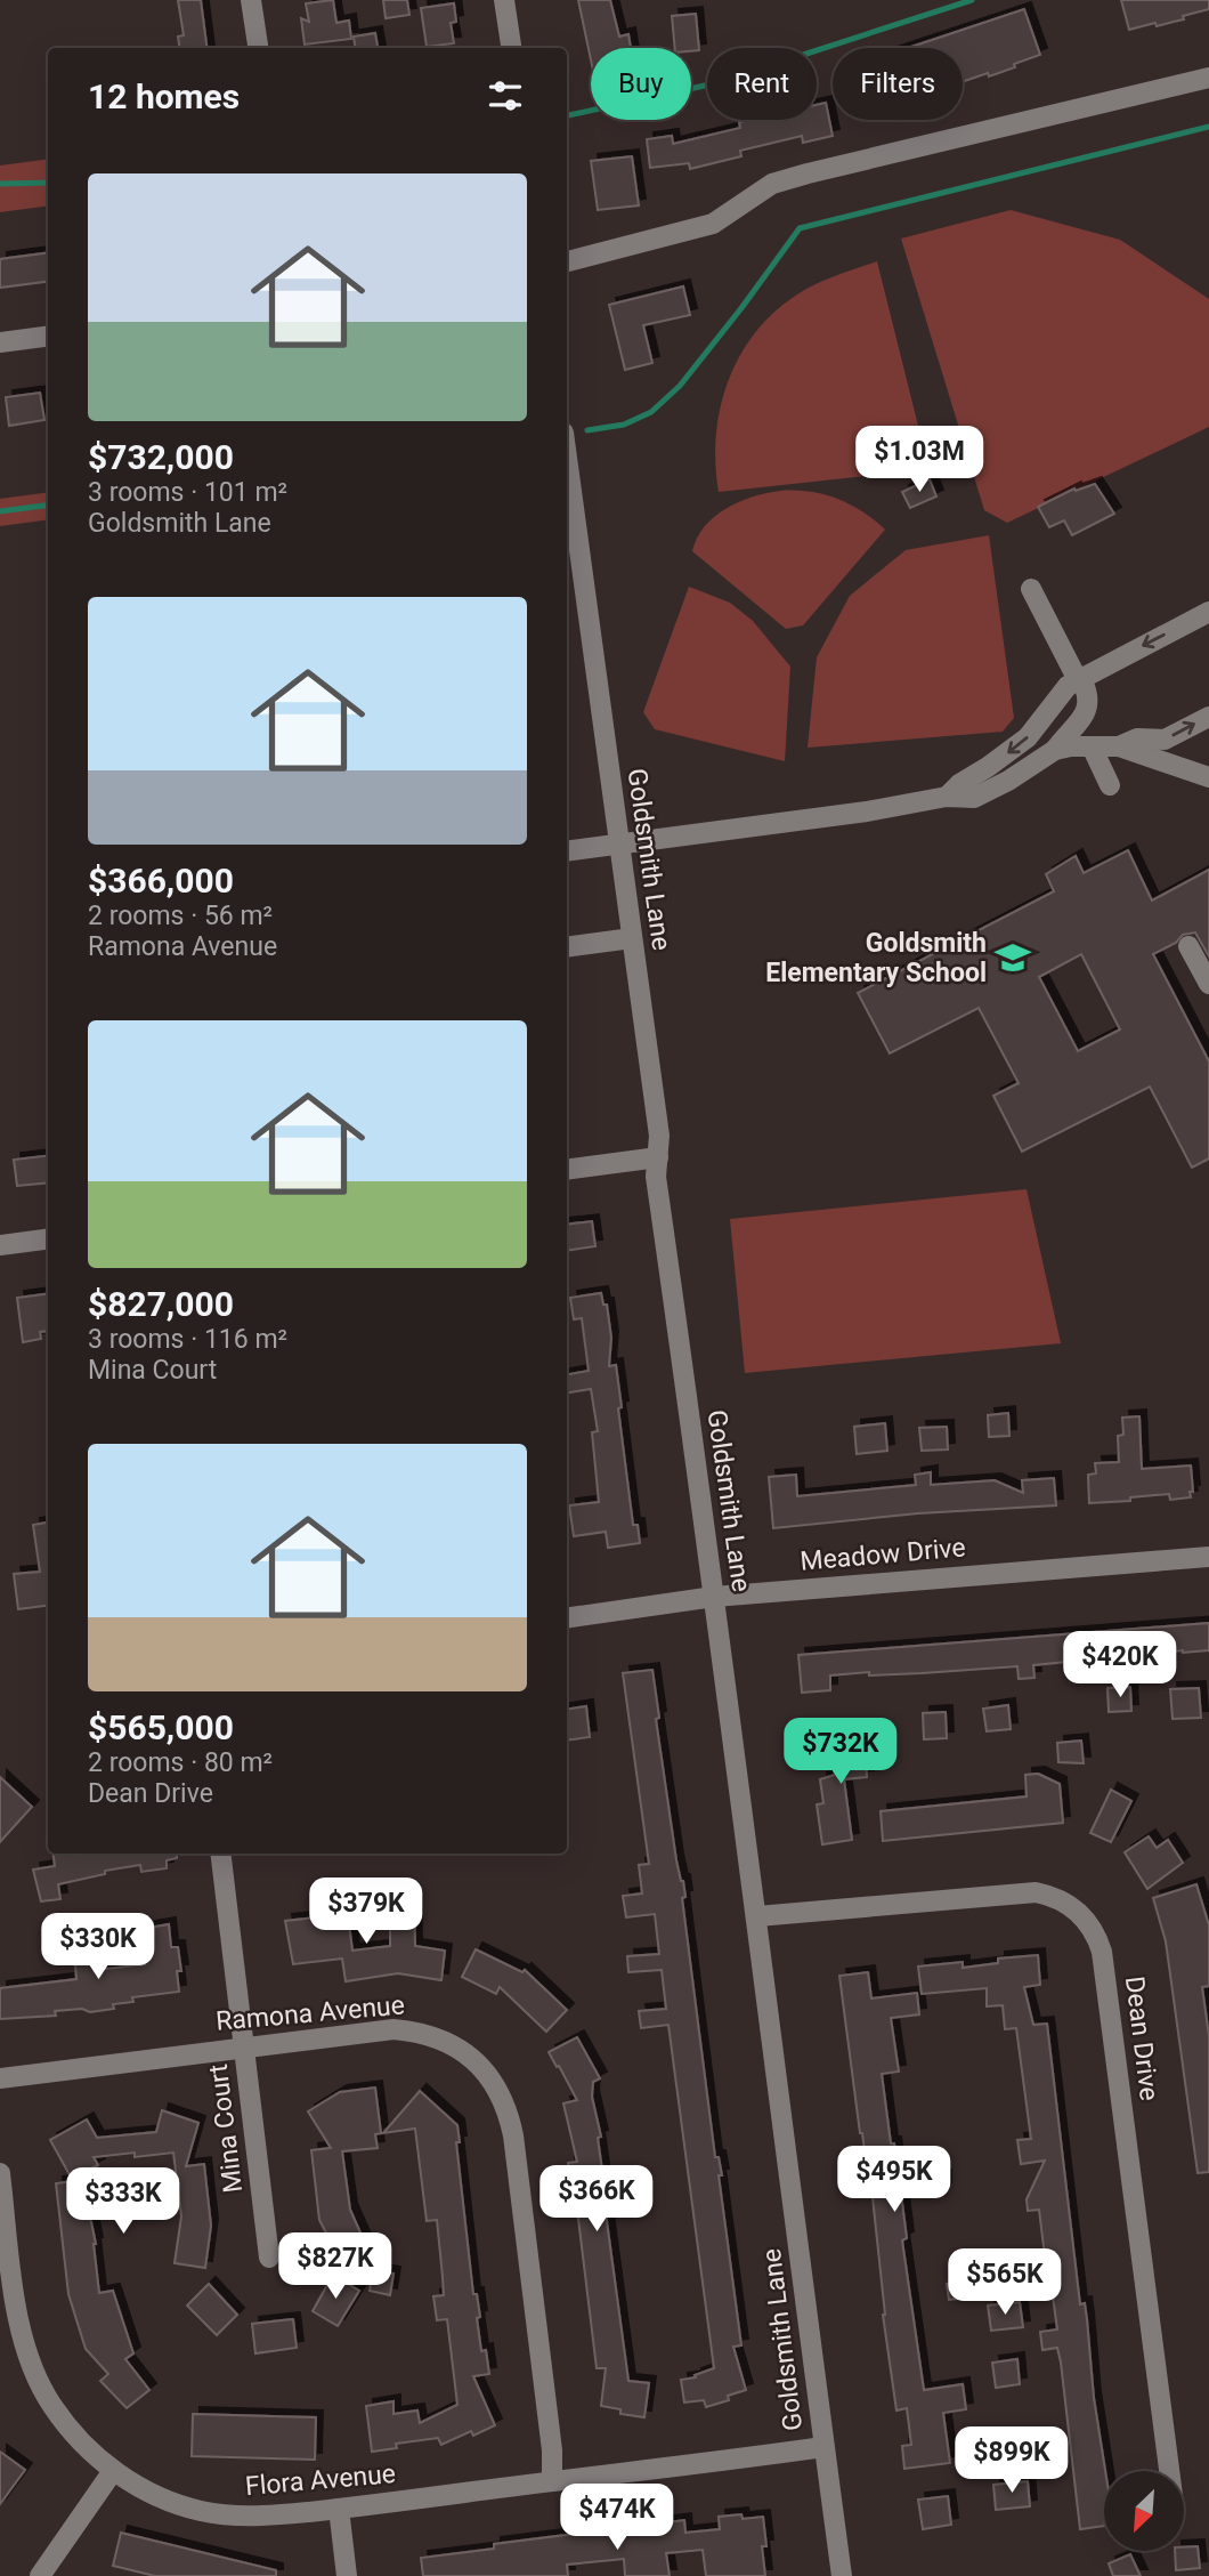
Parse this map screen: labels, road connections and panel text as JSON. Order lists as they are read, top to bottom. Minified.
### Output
{"streets":{"street":["Goldsmith Lane","Meadow Drive","Ramona Avenue","Dean Drive","Mina Court","Flora Avenue"]},"crossings":[["Goldsmith Lane","Meadow Drive"],["Goldsmith Lane","Dean Drive"],["Goldsmith Lane","Flora Avenue"],["Ramona Avenue","Mina Court"],["Ramona Avenue","Flora Avenue"]],"places":{"school or university":["Goldsmith Elementary School"]},"north":"bottom left","page":{"chip":["Buy","Rent","Filters"],"heading":"12 homes","list":[{"name":"$732,000","note":"3 rooms · 101 m² · Goldsmith Lane"},{"name":"$366,000","note":"2 rooms · 56 m² · Ramona Avenue"},{"name":"$827,000","note":"3 rooms · 116 m² · Mina Court"},{"name":"$565,000","note":"2 rooms · 80 m² · Dean Drive"}],"price":["$1.03M","$420K","$732K","$379K","$330K","$495K","$366K","$333K","$827K","$565K","$899K","$474K"]}}
